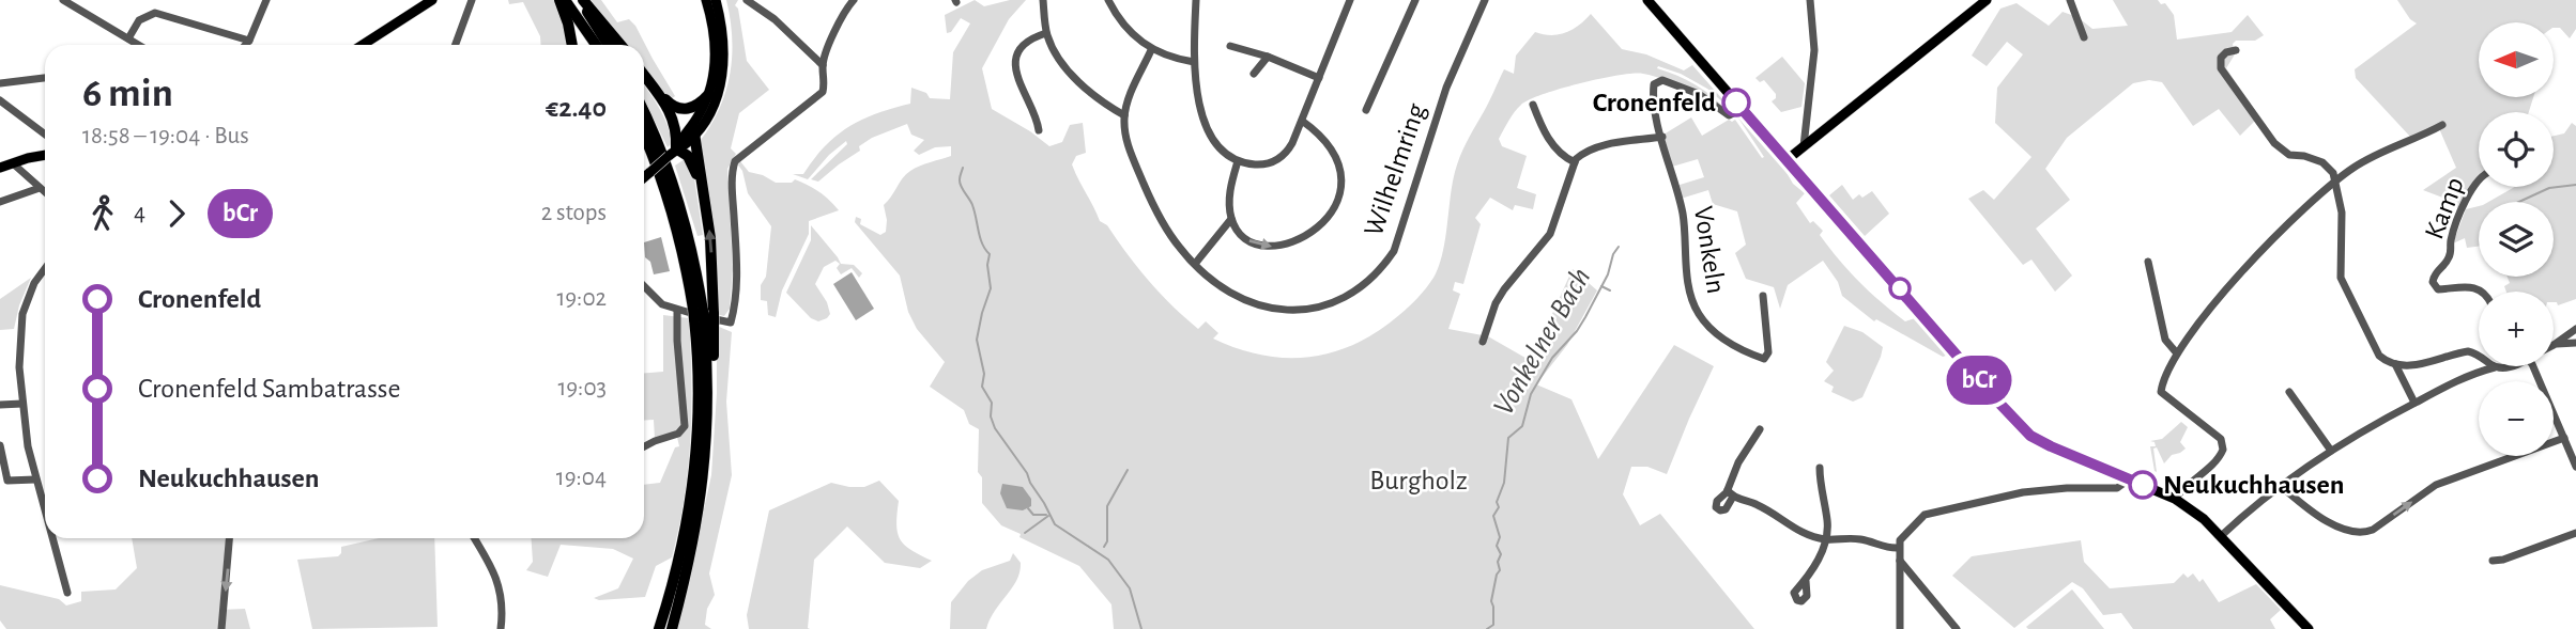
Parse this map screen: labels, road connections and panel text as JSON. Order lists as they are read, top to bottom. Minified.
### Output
{"streets":{"street":["Wilhelmring","Kamp","Vonkeln"]},"water":["Vonkelner Bach"],"parks":["Burgholz"],"places":["Cronenfeld","Neukuchhausen"],"lines":["bus line bCr"],"north":"left","page":{"on_map":"bCr","map_buttons":["+","−"],"heading":["6 min","18:58 – 19:04 · Bus","€2.40"],"legs":["4","bCr","2 stops"],"list":[{"name":"Cronenfeld","value":"19:02"},{"name":"Cronenfeld Sambatrasse","value":"19:03"},{"name":"Neukuchhausen","value":"19:04"}]}}
